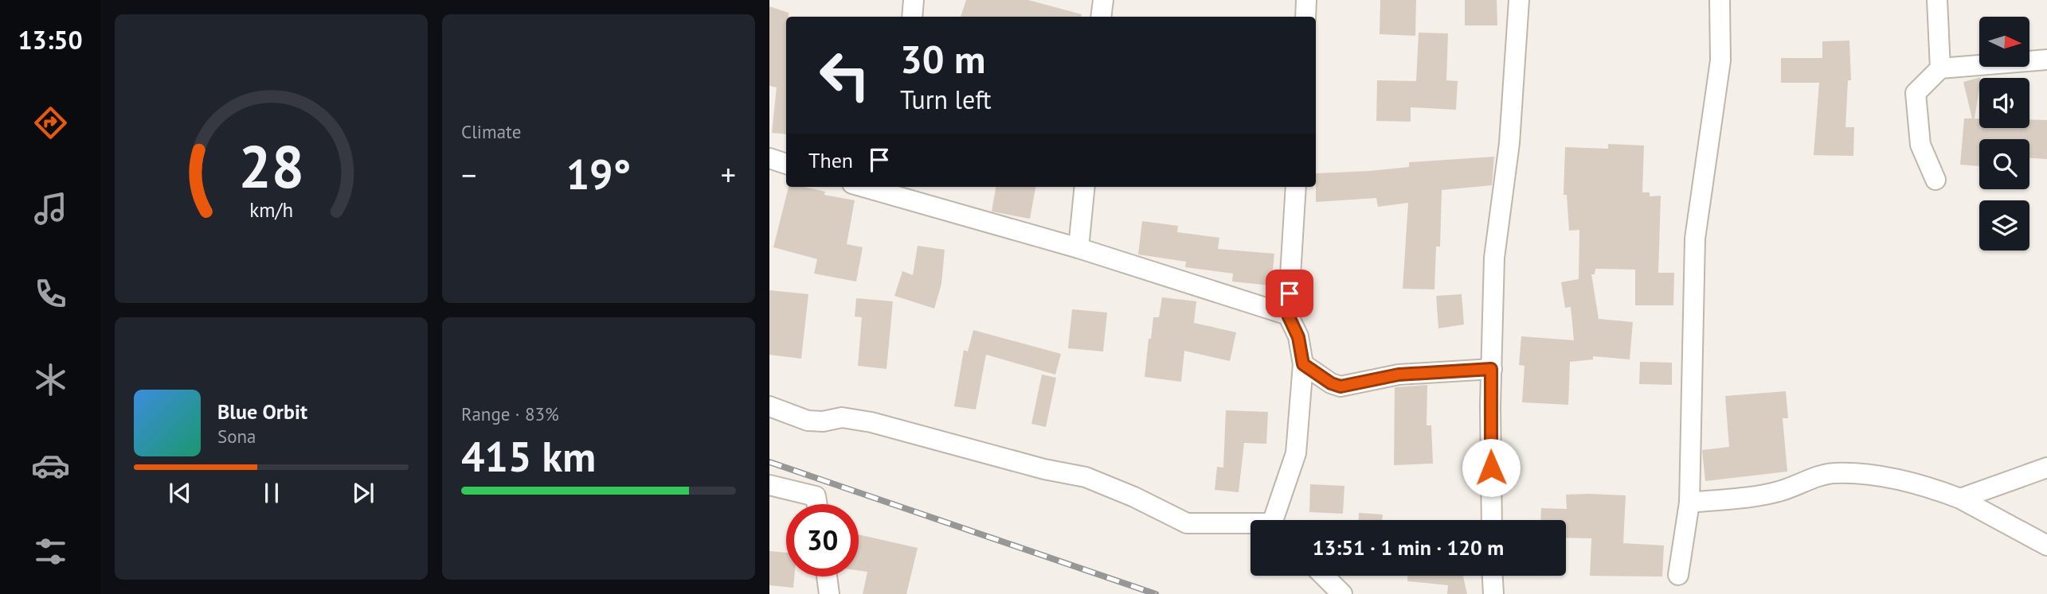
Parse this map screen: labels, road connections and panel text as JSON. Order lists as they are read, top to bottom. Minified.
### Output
{"north":"right","page":{"tabs":"13:50","tile":["Climate",["Range · 83%","415 km"]],"turn":["30 m","Turn left"],"then":"Then","heat":["−","19°","+"],"song":["Blue Orbit","Sona"],"limit":"30","trip":"13:51 · 1 min · 120 m","gauge":["28","km/h"]}}
